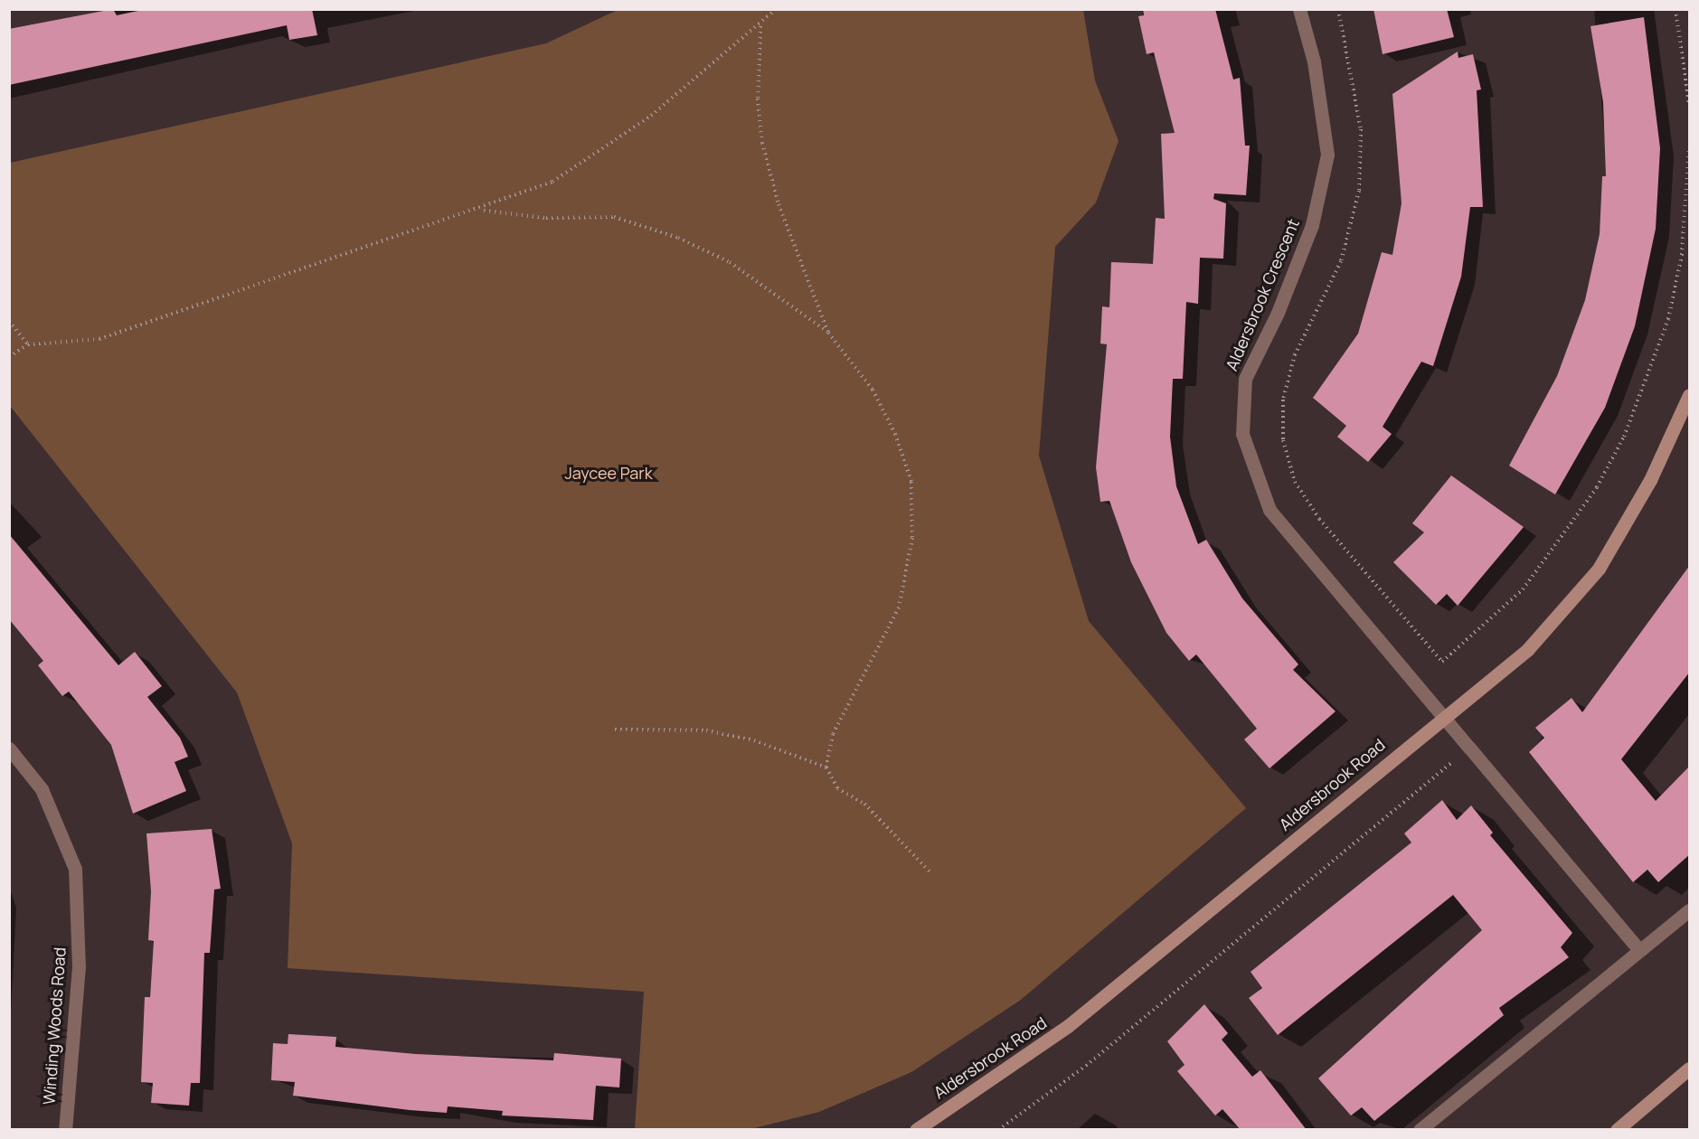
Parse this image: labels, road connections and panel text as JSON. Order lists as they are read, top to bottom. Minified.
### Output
{"streets":{"street":["Aldersbrook Crescent","Aldersbrook Road","Winding Woods Road"]},"crossings":[["Aldersbrook Crescent","Aldersbrook Road"]],"parks":["Jaycee Park"]}
